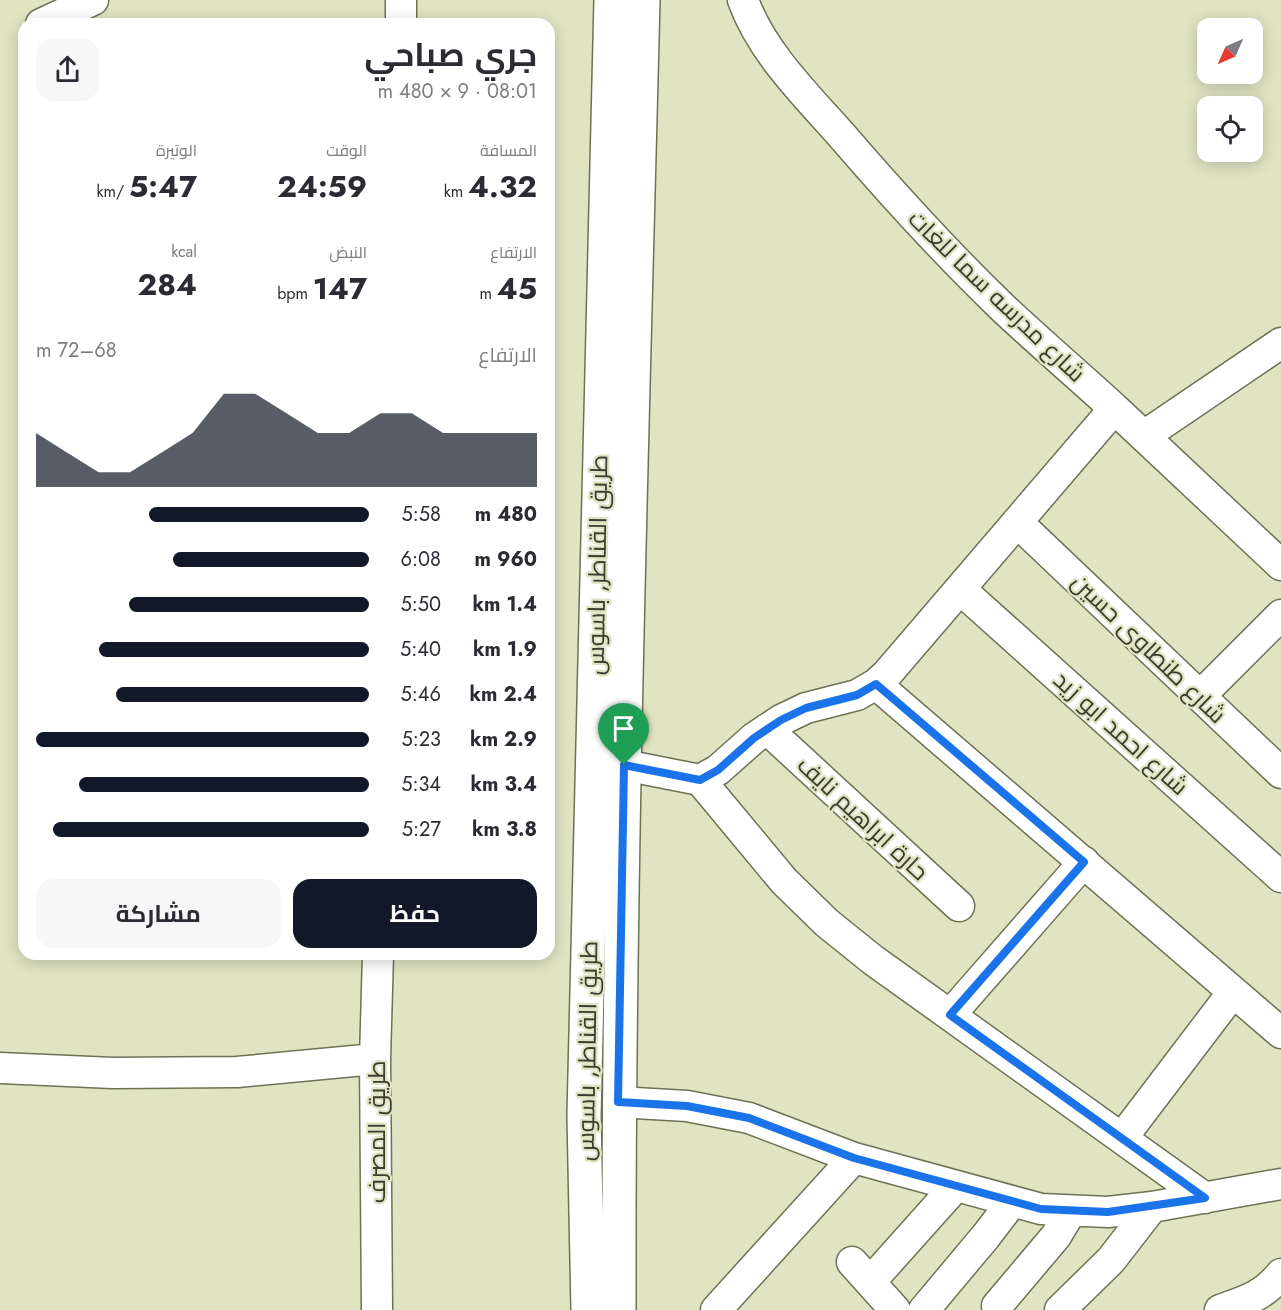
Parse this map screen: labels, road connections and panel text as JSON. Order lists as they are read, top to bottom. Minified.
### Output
{"streets":{"main road":["طريق القناطر, باسوس"],"street":["شارع مدرسه سما للغات","شارع طنطاوى حسين","شارع احمد ابو زيد","حارة ابراهيم نايف","طريق المصرف"]},"north":"bottom left","page":{"heading":["جري صباحي","08:01 · 9 × 480 m"],"stats":[["المسافة","4.32 km"],["الوقت","24:59"],["الوتيرة","5:47 /km"],["الارتفاع","45 m"],["النبض","147 bpm"],["kcal","284"]],"chart":["الارتفاع","68–72 m"],"list":[{"name":"480 m","note":"5:58"},{"name":"960 m","note":"6:08"},{"name":"1.4 km","note":"5:50"},{"name":"1.9 km","note":"5:40"},{"name":"2.4 km","note":"5:46"},{"name":"2.9 km","note":"5:23"},{"name":"3.4 km","note":"5:34"},{"name":"3.8 km","note":"5:27"}],"buttons":["حفظ","مشاركة"]}}
